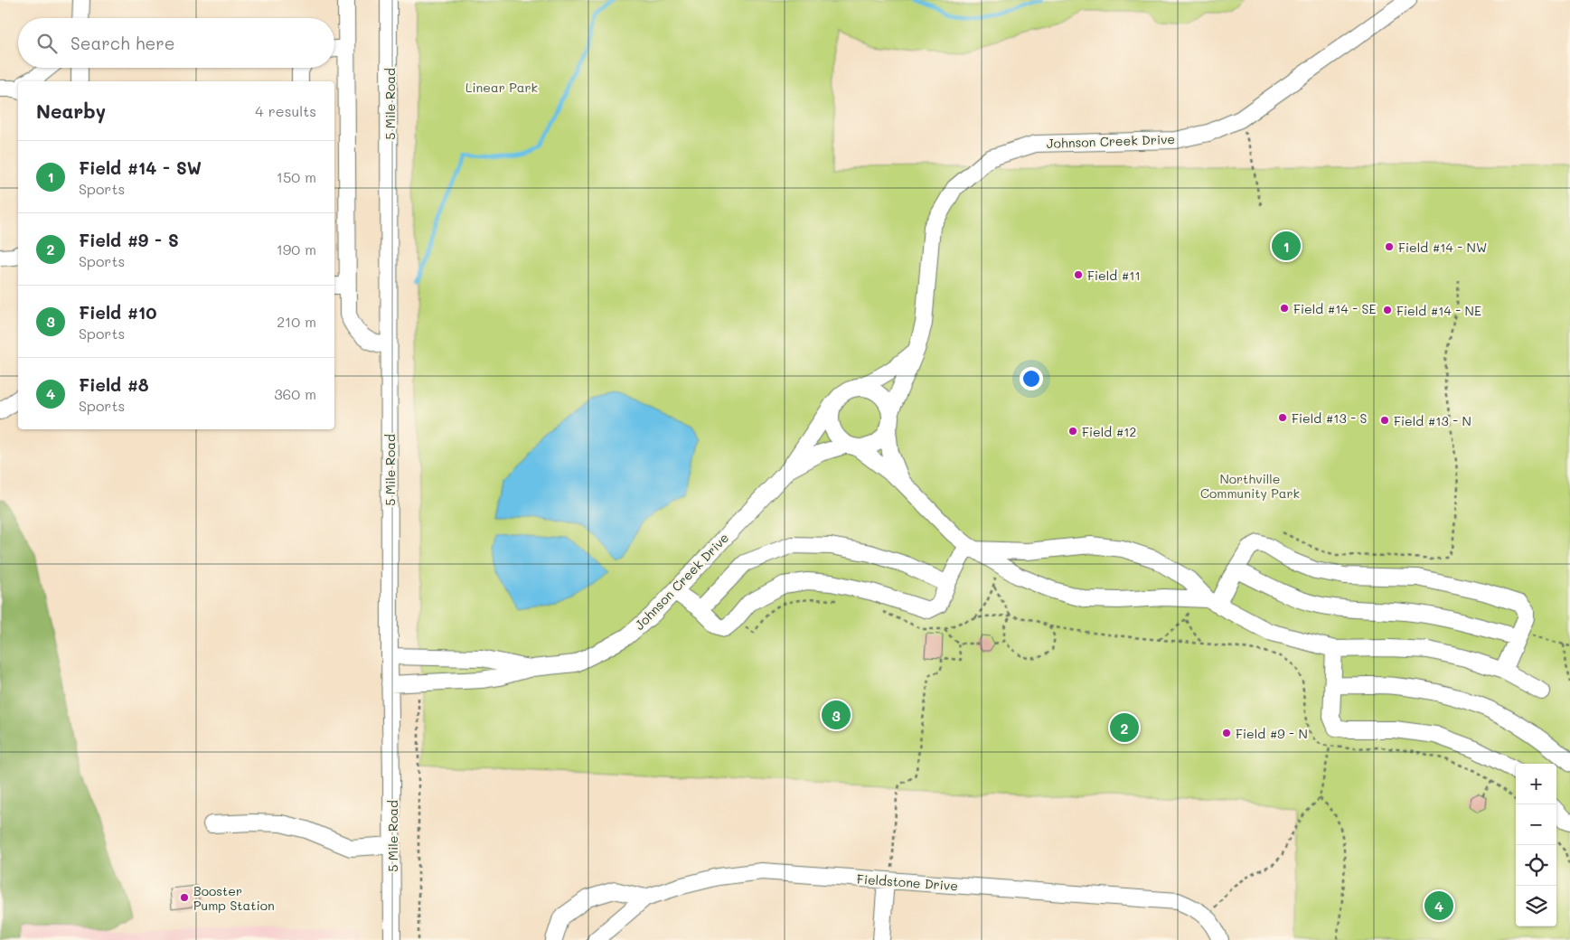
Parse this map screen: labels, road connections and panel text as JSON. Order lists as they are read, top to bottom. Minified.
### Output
{"streets":{"street":["5 Mile Road","Johnson Creek Drive","Fieldstone Drive"]},"crossings":[["5 Mile Road","Johnson Creek Drive"]],"parks":["Linear Park","Northville Community Park"],"places":["Field #14 - NW","Field #11","Field #14 - SE","Field #14 - NE","Field #13 - S","Field #13 - N","Field #12","Field #9 - N","Booster Pump Station"],"page":{"search":"Search here","heading":["Nearby","4 results"],"list":[{"mark":"1","name":"Field #14 - SW","note":"Sports","value":"150 m"},{"mark":"2","name":"Field #9 - S","note":"Sports","value":"190 m"},{"mark":"3","name":"Field #10","note":"Sports","value":"210 m"},{"mark":"4","name":"Field #8","note":"Sports","value":"360 m"}],"pins":["1","3","2","4"],"map_buttons":["+","−"]}}
